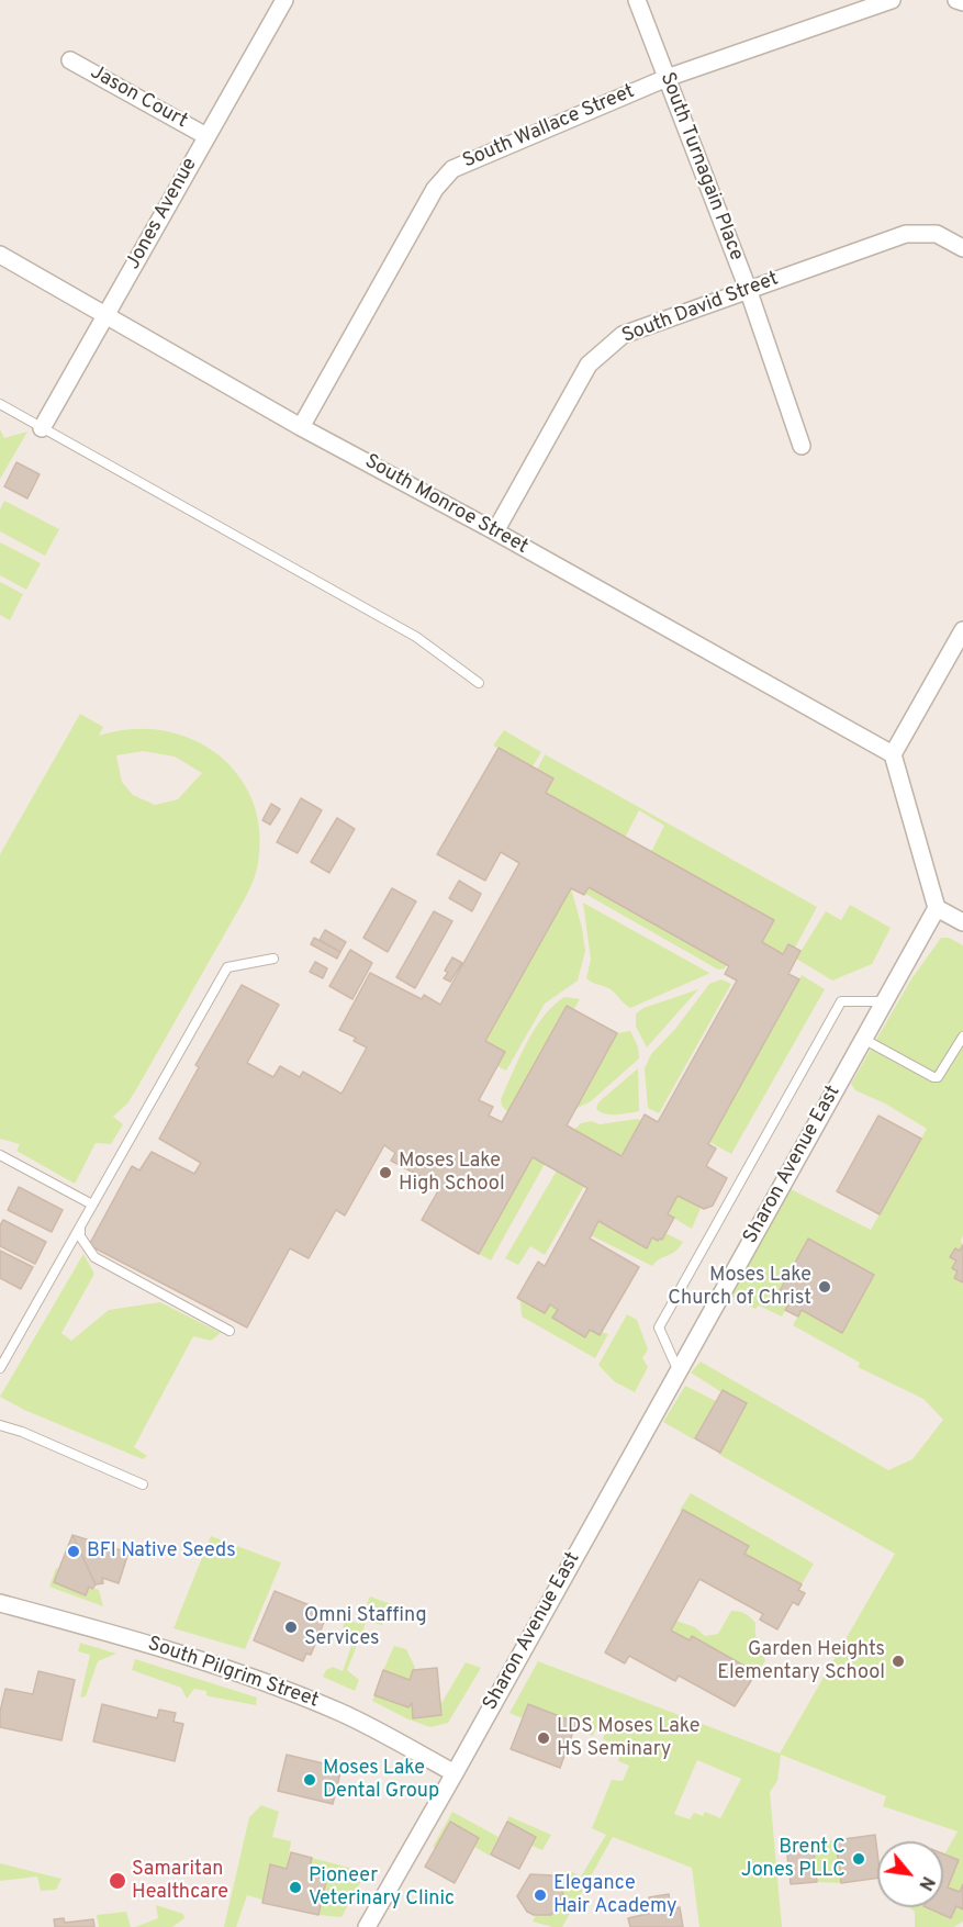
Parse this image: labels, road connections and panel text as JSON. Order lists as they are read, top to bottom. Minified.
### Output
{"streets":{"street":["Jason Court","South Wallace Street","South Turnagain Place","Jones Avenue","South David Street","South Monroe Street","Sharon Avenue East","South Pilgrim Street"]},"crossings":[["Jason Court","Jones Avenue"],["South Wallace Street","South Turnagain Place"],["South Wallace Street","South Monroe Street"],["South Turnagain Place","South David Street"],["Jones Avenue","South Monroe Street"],["South David Street","South Monroe Street"],["Sharon Avenue East","South Pilgrim Street"]],"places":["Moses Lake High School","Moses Lake Church of Christ","BFI Native Seeds","Omni Staffing Services","Garden Heights Elementary School","LDS Moses Lake HS Seminary","Moses Lake Dental Group","Brent C Jones PLLC","Samaritan Healthcare","Pioneer Veterinary Clinic","Elegance Hair Academy"],"north":"bottom right"}
